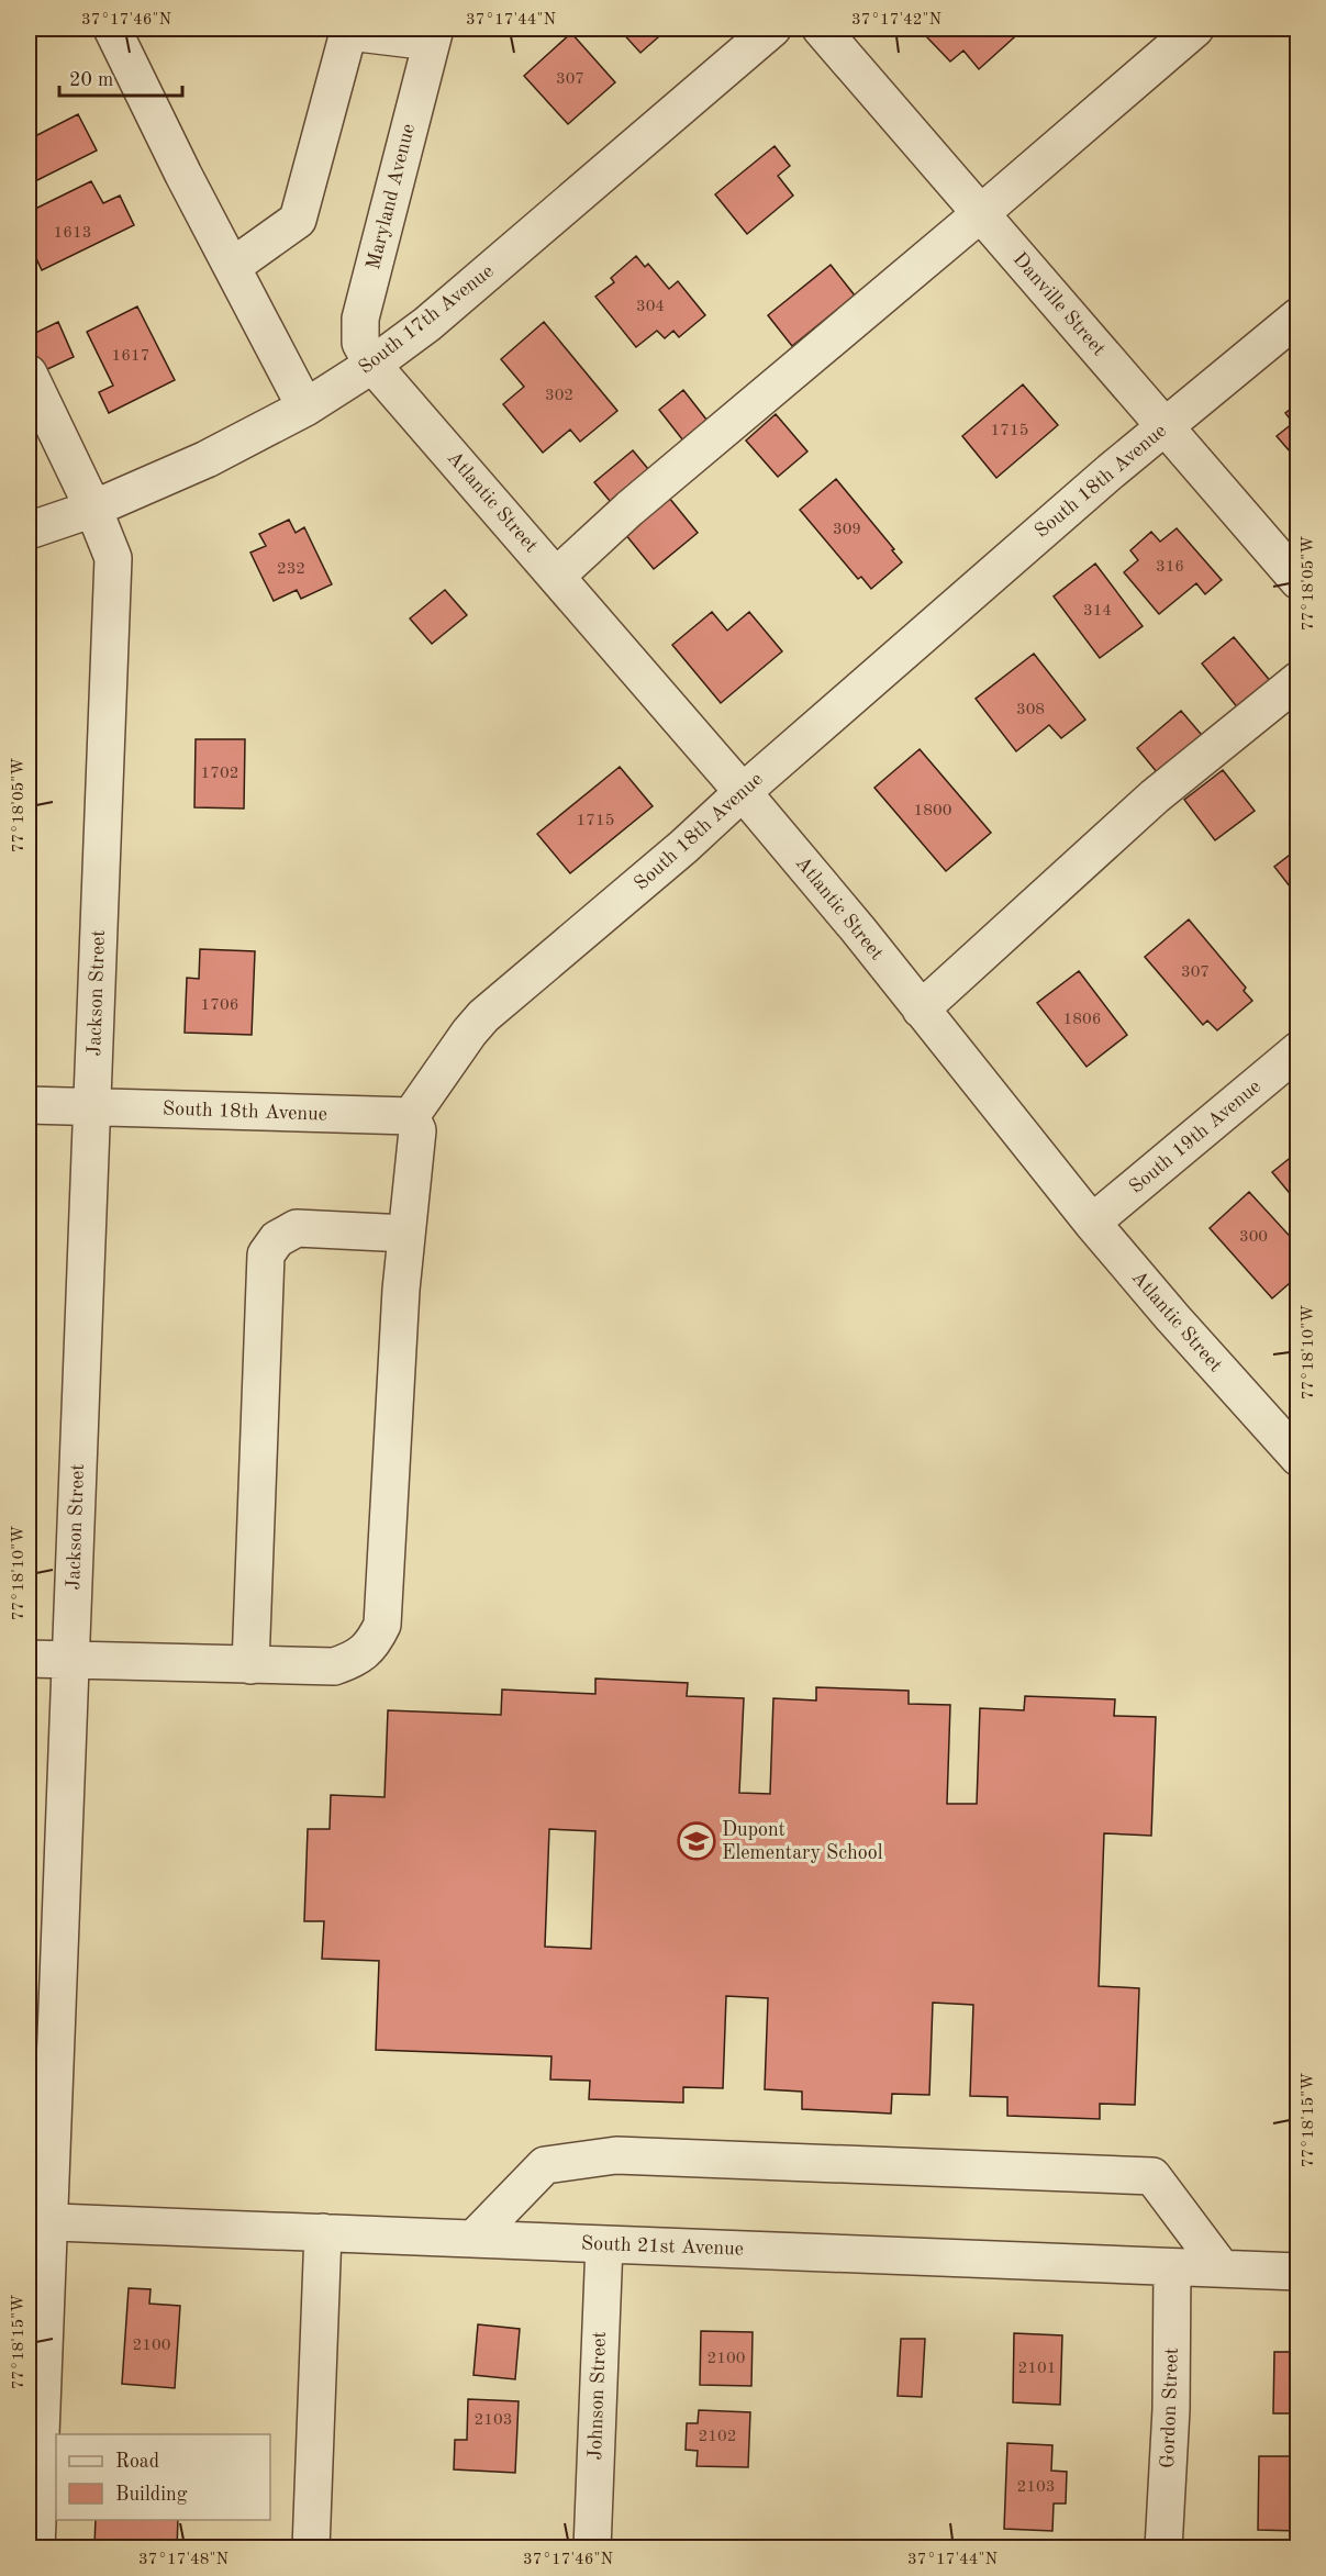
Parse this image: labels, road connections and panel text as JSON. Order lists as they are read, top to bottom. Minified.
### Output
{"streets":{"street":["Maryland Avenue","Danville Street","South 17th Avenue","South 18th Avenue","Atlantic Street","Jackson Street","South 19th Avenue","South 21st Avenue","Johnson Street","Gordon Street"]},"crossings":[["Maryland Avenue","South 17th Avenue"],["Maryland Avenue","Atlantic Street"],["Danville Street","South 18th Avenue"],["South 17th Avenue","Atlantic Street"],["South 17th Avenue","Jackson Street"],["South 18th Avenue","Atlantic Street"],["South 18th Avenue","Jackson Street"],["Atlantic Street","South 19th Avenue"],["Jackson Street","South 21st Avenue"],["South 21st Avenue","Johnson Street"],["South 21st Avenue","Gordon Street"]],"places":{"school or university":["Dupont Elementary School"]},"house_numbers":["307","1613","304","1617","302","1715","309","316","232","314","308","1702","1800","1715","307","1706","1806","300","2100","2100","2101","2103","2102","2103"],"legend":["Road","Building"],"scale_bar":"20 m","coordinates":["37°17'46\"N","37°17'44\"N","37°17'42\"N","77°18'05\"W","77°18'10\"W","77°18'15\"W","37°17'48\"N"]}
